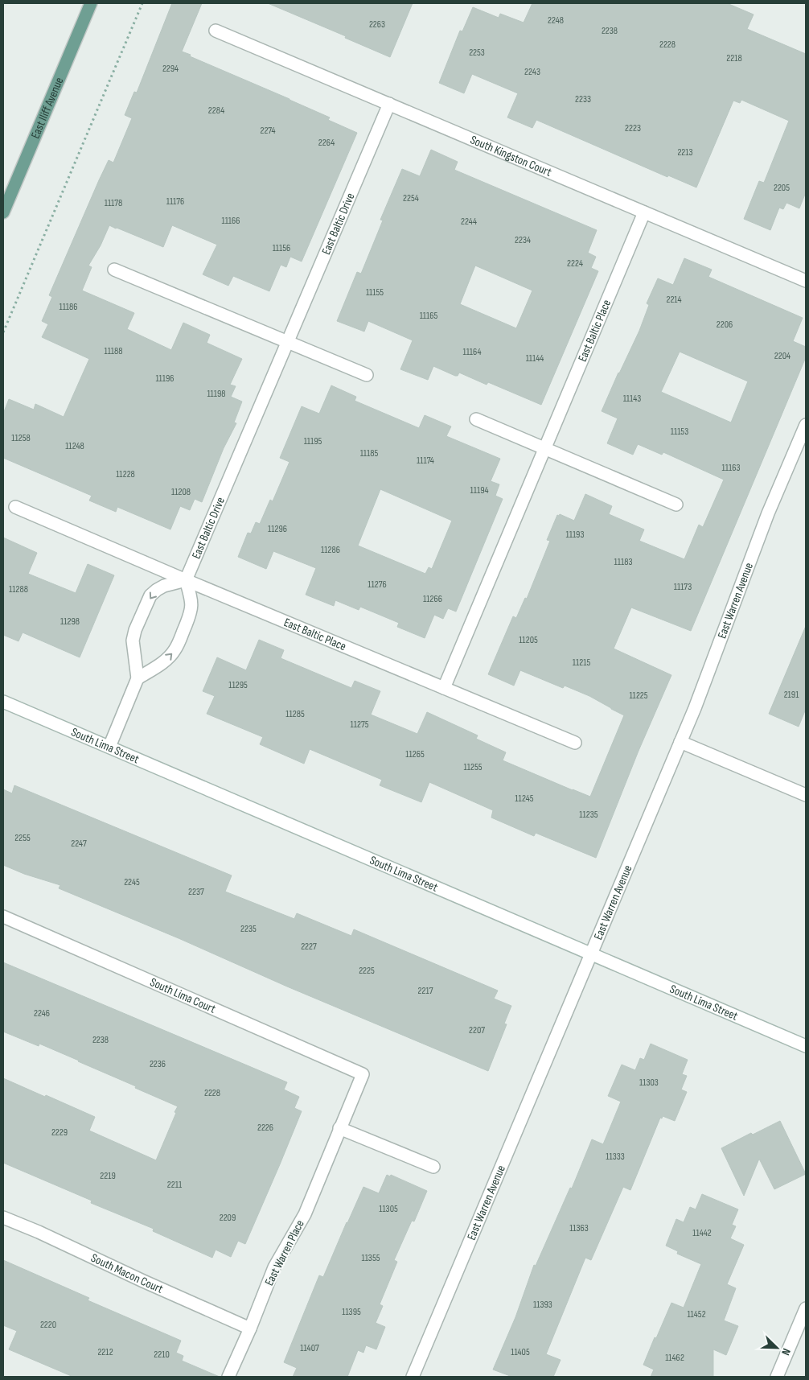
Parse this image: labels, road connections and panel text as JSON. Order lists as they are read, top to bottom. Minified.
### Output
{"streets":{"main road":["East Iliff Avenue"],"street":["South Kingston Court","East Baltic Drive","East Baltic Place","East Warren Avenue","South Lima Street","South Lima Court","East Warren Place","South Macon Court"]},"crossings":[["South Kingston Court","East Baltic Drive"],["South Kingston Court","East Baltic Place"],["East Baltic Drive","East Baltic Place"],["East Warren Avenue","South Lima Street"],["South Lima Court","East Warren Place"],["East Warren Place","South Macon Court"]],"house_numbers":["2248","2263","2238","2228","2253","2218","2294","2243","2233","2284","2223","2274","2264","2213","2205","2254","11176","11178","11166","2244","2234","11156","2224","11155","2214","11186","11165","2206","11188","11164","2204","11144","11196","11198","11143","11153","11258","11195","11248","11185","11174","11163","11228","11194","11208","11296","11193","11286","11183","11276","11173","11288","11266","11298","11205","11215","11295","2191","11225","11285","11275","11265","11255","11245","11235","2255","2247","2245","2237","2235","2227","2225","2217","2246","2207","2238","2236","11303","2228","2226","2229","11333","2219","2211","11305","2209","11363","11442","11355","11393","11395","11452","2220","11407","2212","11405","2210","11462"],"north":"bottom right"}
